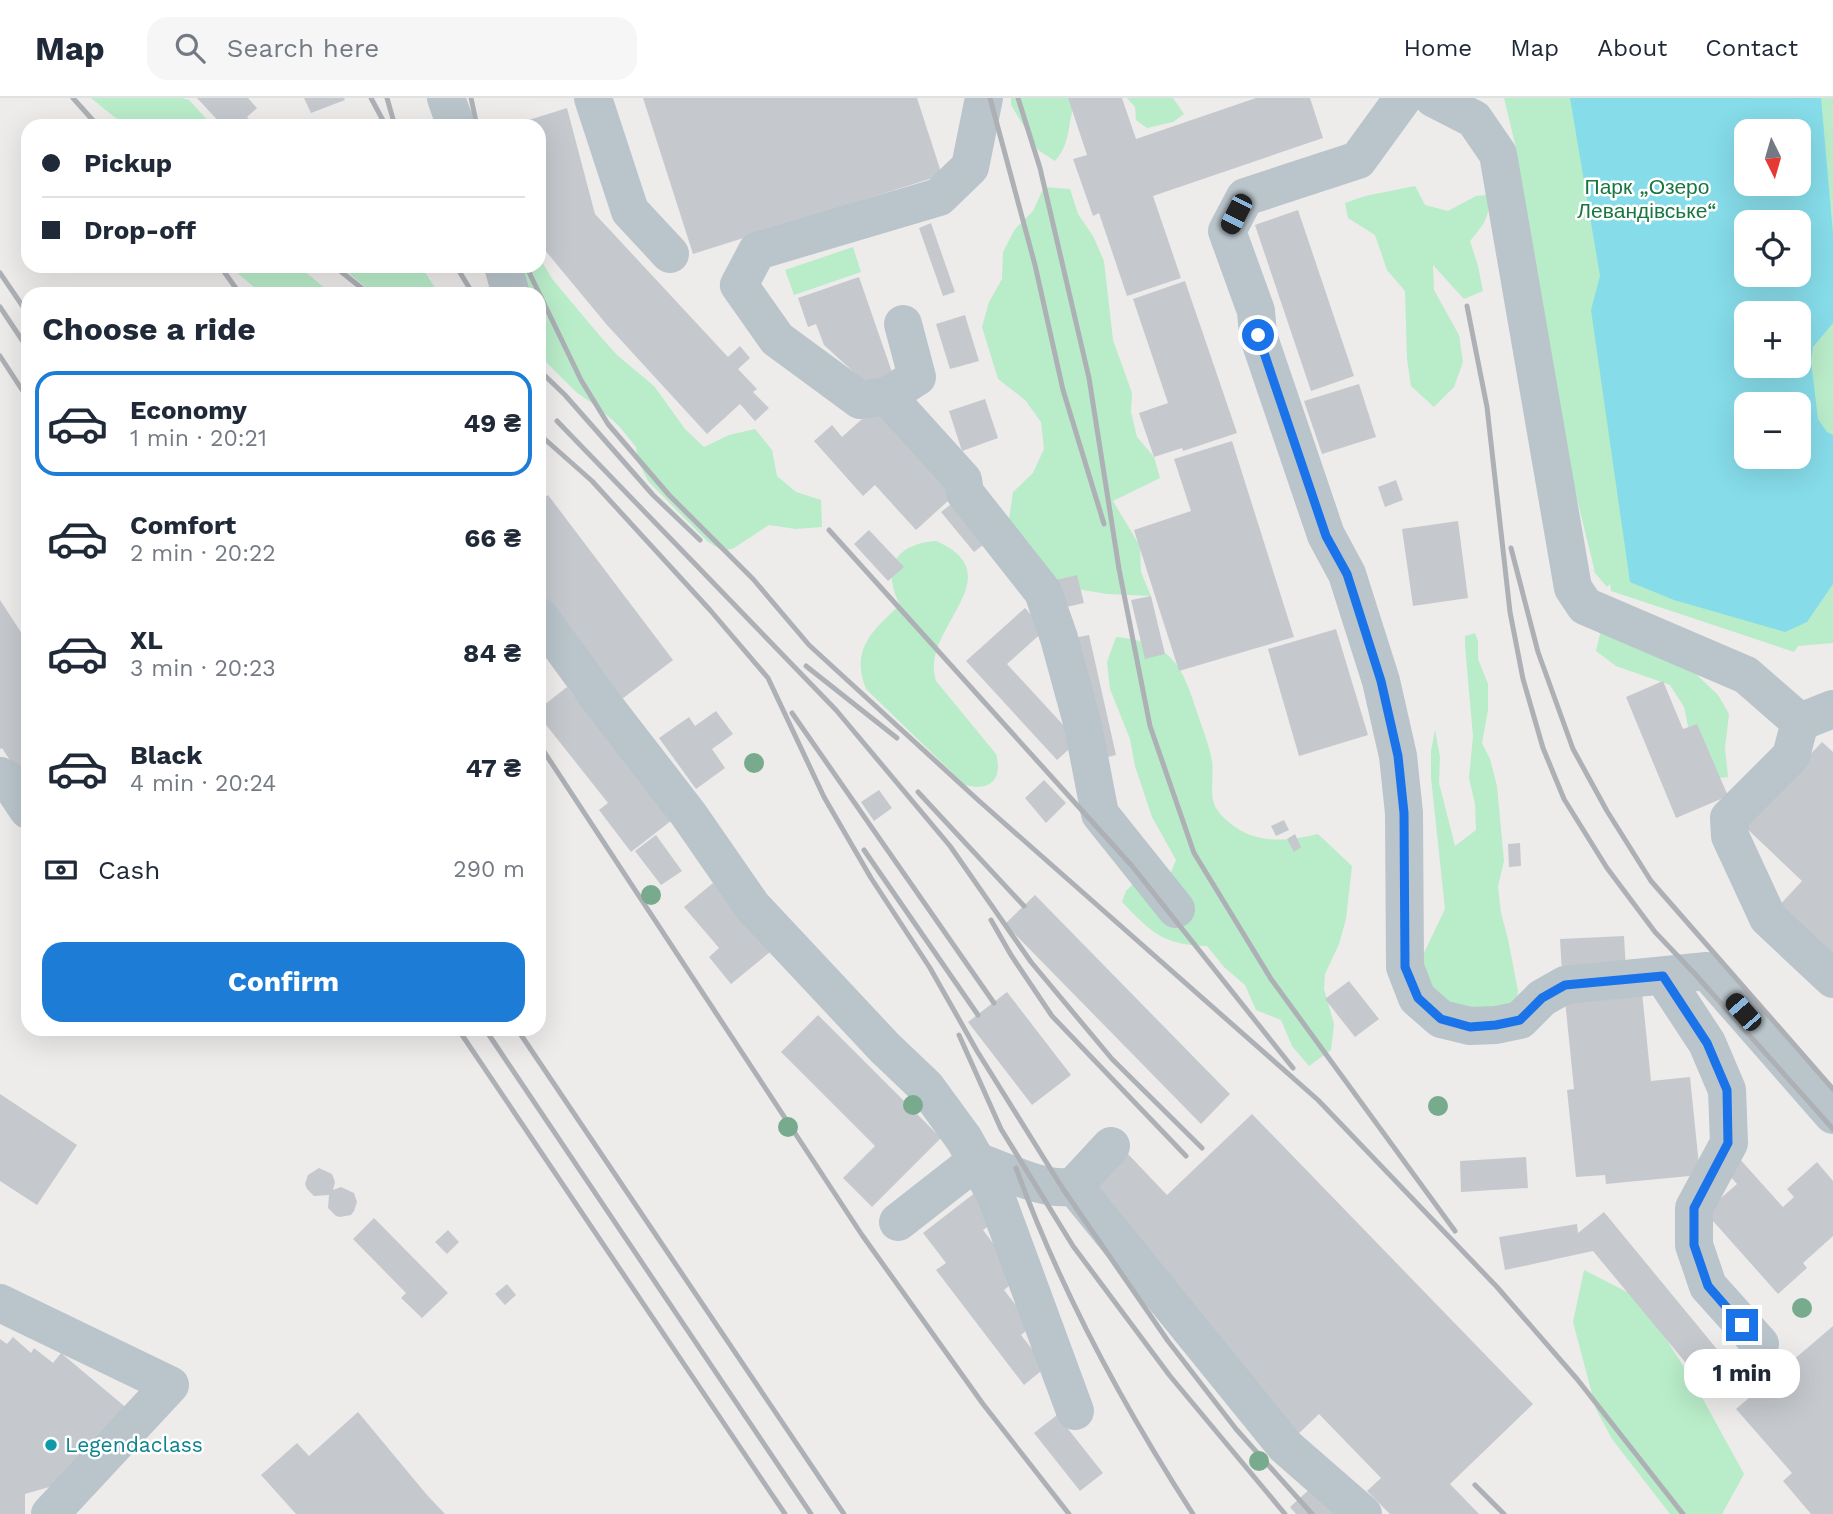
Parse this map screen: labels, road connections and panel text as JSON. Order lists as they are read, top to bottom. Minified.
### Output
{"parks":["Парк „Озеро Левандівське“"],"places":["Legendaclass"],"north":"bottom","page":{"header":"Map","search":"Search here","nav":["Home","Map","About","Contact"],"map_buttons":["+","−"],"banner":["Pickup","Drop-off"],"heading":"Choose a ride","list":[{"name":"Economy","note":"1 min · 20:21","value":"49 ₴"},{"name":"Comfort","note":"2 min · 20:22","value":"66 ₴"},{"name":"XL","note":"3 min · 20:23","value":"84 ₴"},{"name":"Black","note":"4 min · 20:24","value":"47 ₴"}],"pay":["Cash","290 m"],"buttons":"Confirm","bubble":"1 min"}}
